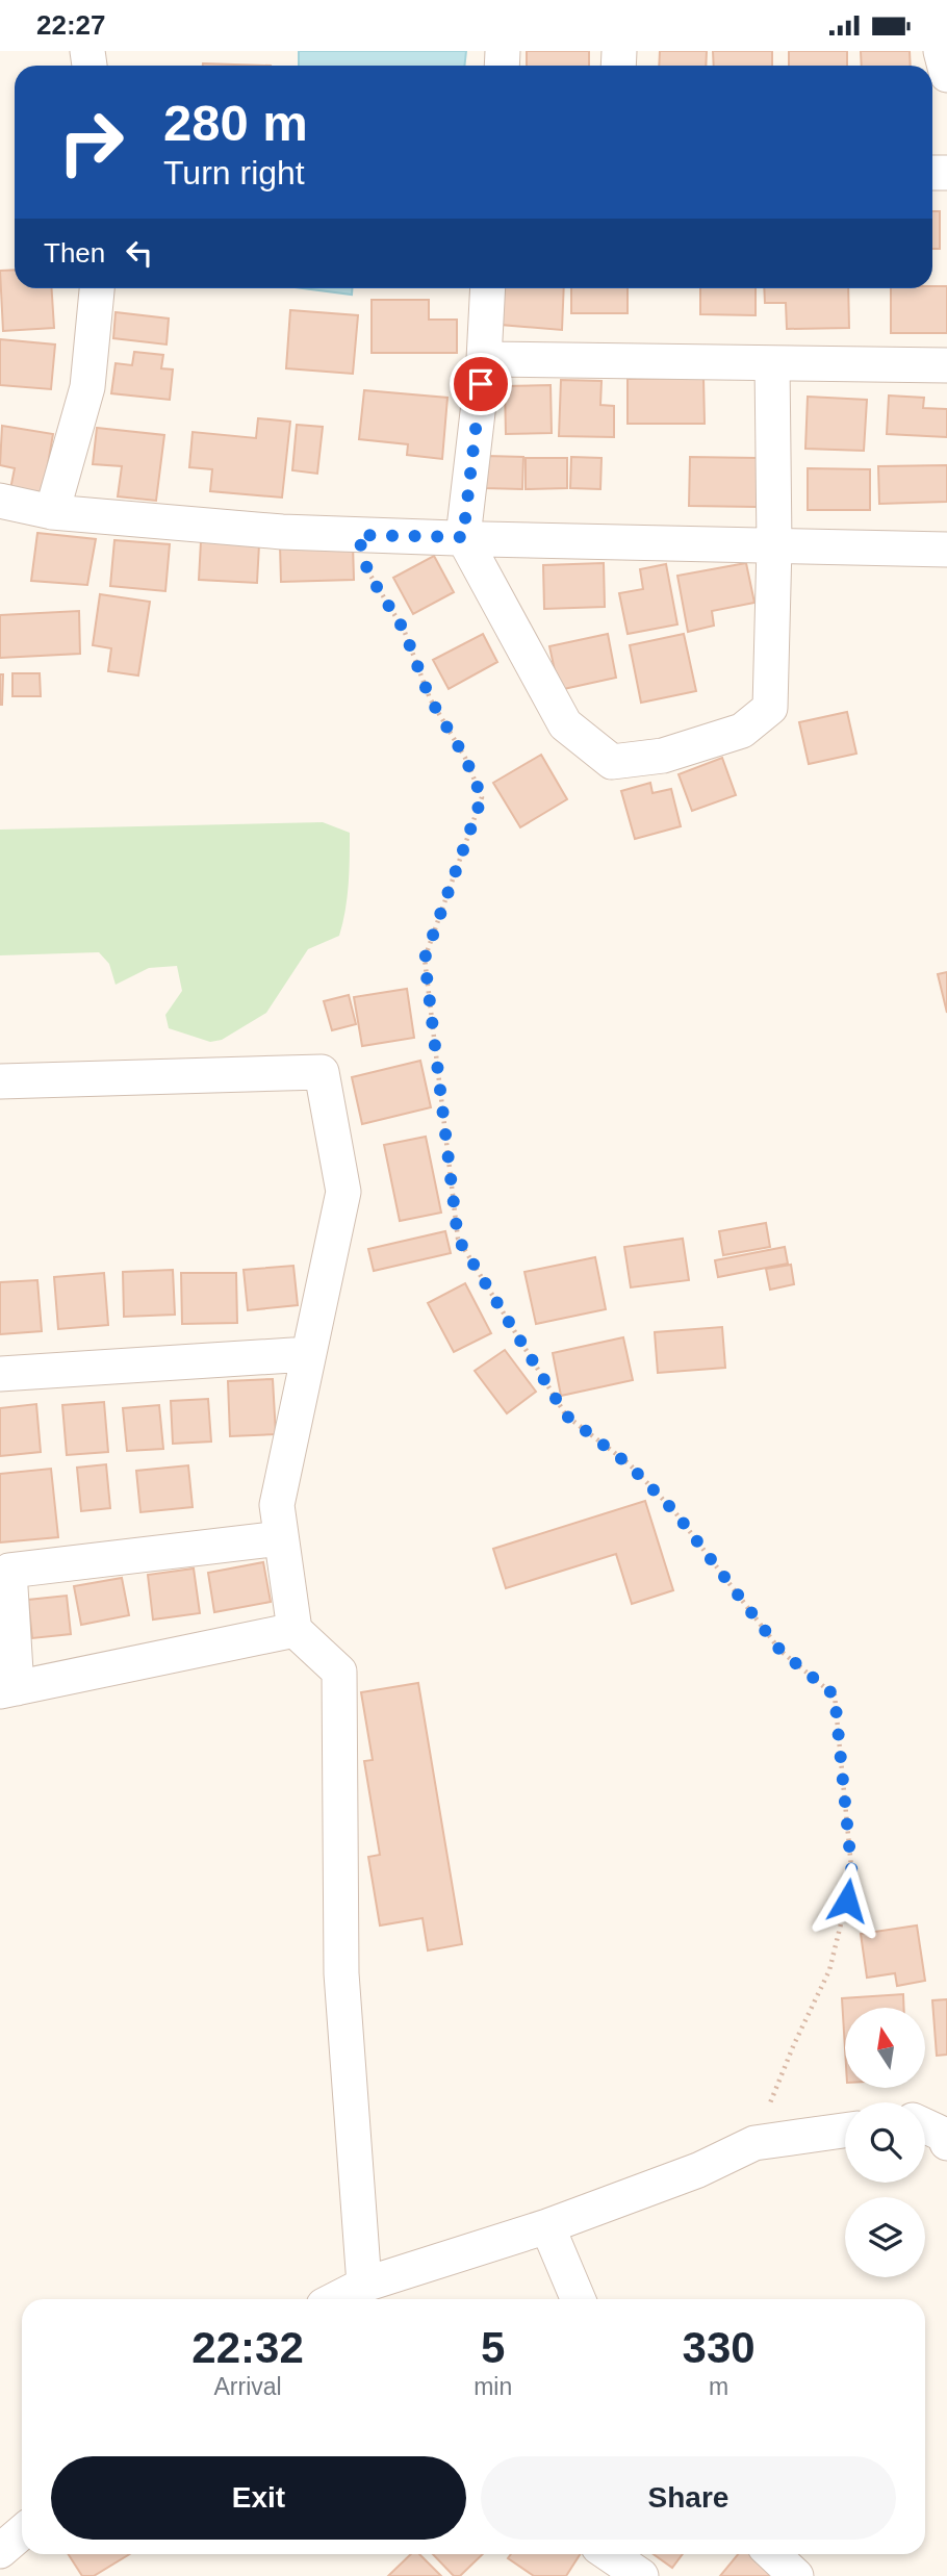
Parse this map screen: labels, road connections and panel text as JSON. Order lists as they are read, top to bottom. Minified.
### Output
{"north":"top","page":{"status":"22:27","turn":["280 m","Turn right"],"then":"Then","eta":["22:32","Arrival","5","min","330","m"],"buttons":["Exit","Share"]}}
